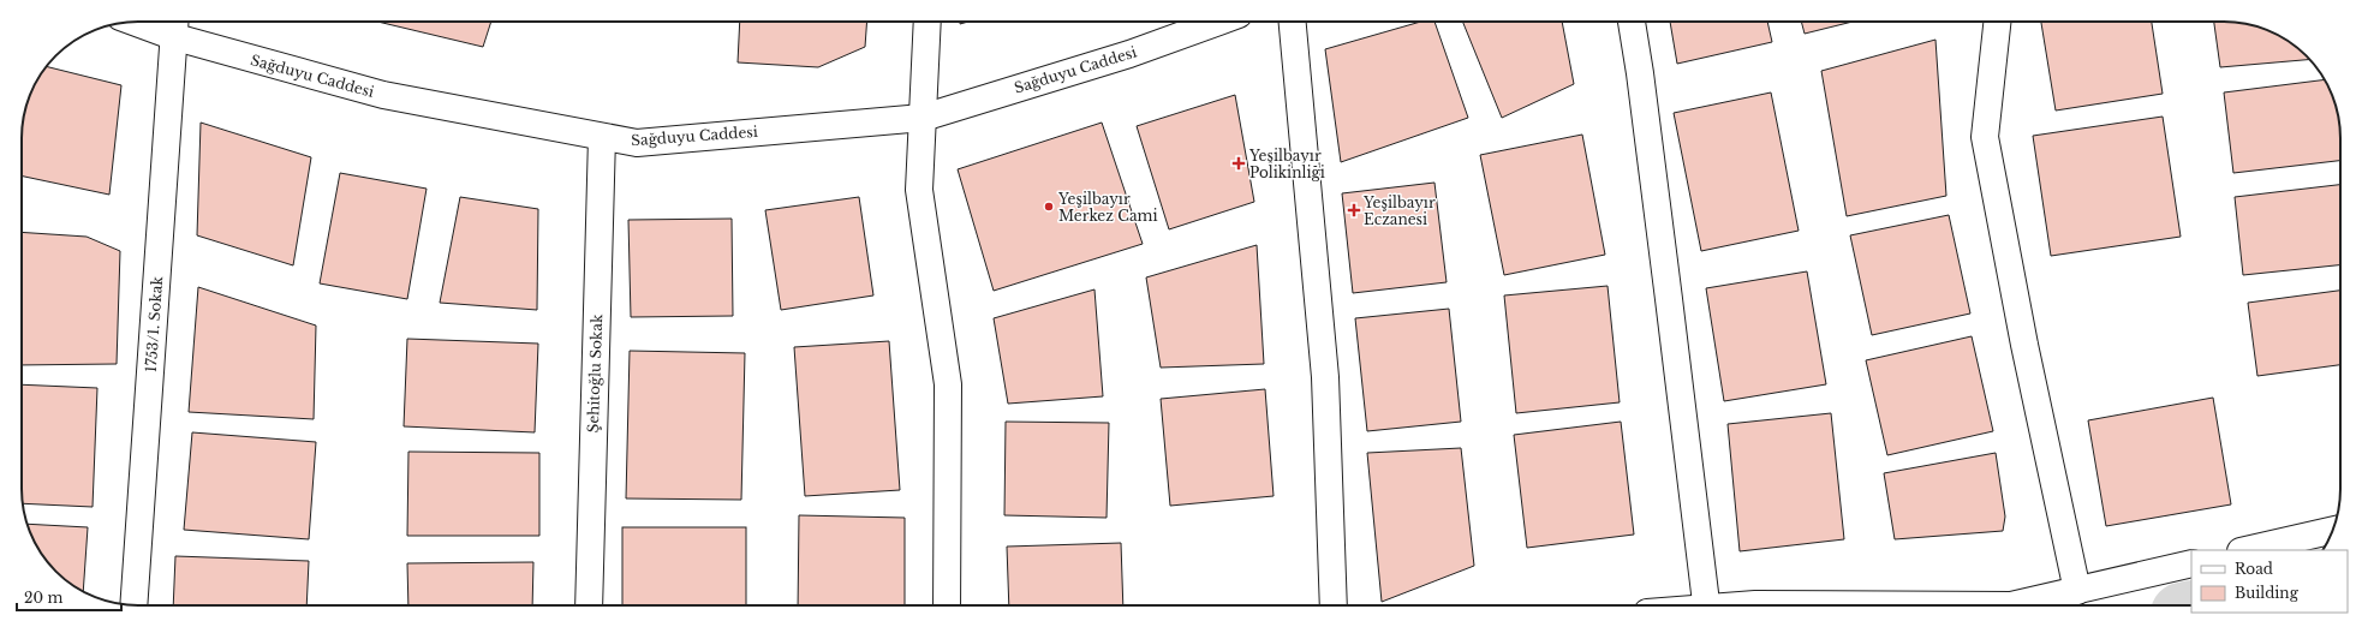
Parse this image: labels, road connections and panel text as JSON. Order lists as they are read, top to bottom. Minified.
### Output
{"streets":{"street":["Sağduyu Caddesi","1753/1. Sokak","Şehitoğlu Sokak"]},"crossings":[["Sağduyu Caddesi","1753/1. Sokak"],["Sağduyu Caddesi","Şehitoğlu Sokak"]],"places":{"health":["Yeşilbayır Polikinliği","Yeşilbayır Eczanesi"],"other":["Yeşilbayır Merkez Cami"]},"legend":["Road","Building"],"scale_bar":"20 m"}
